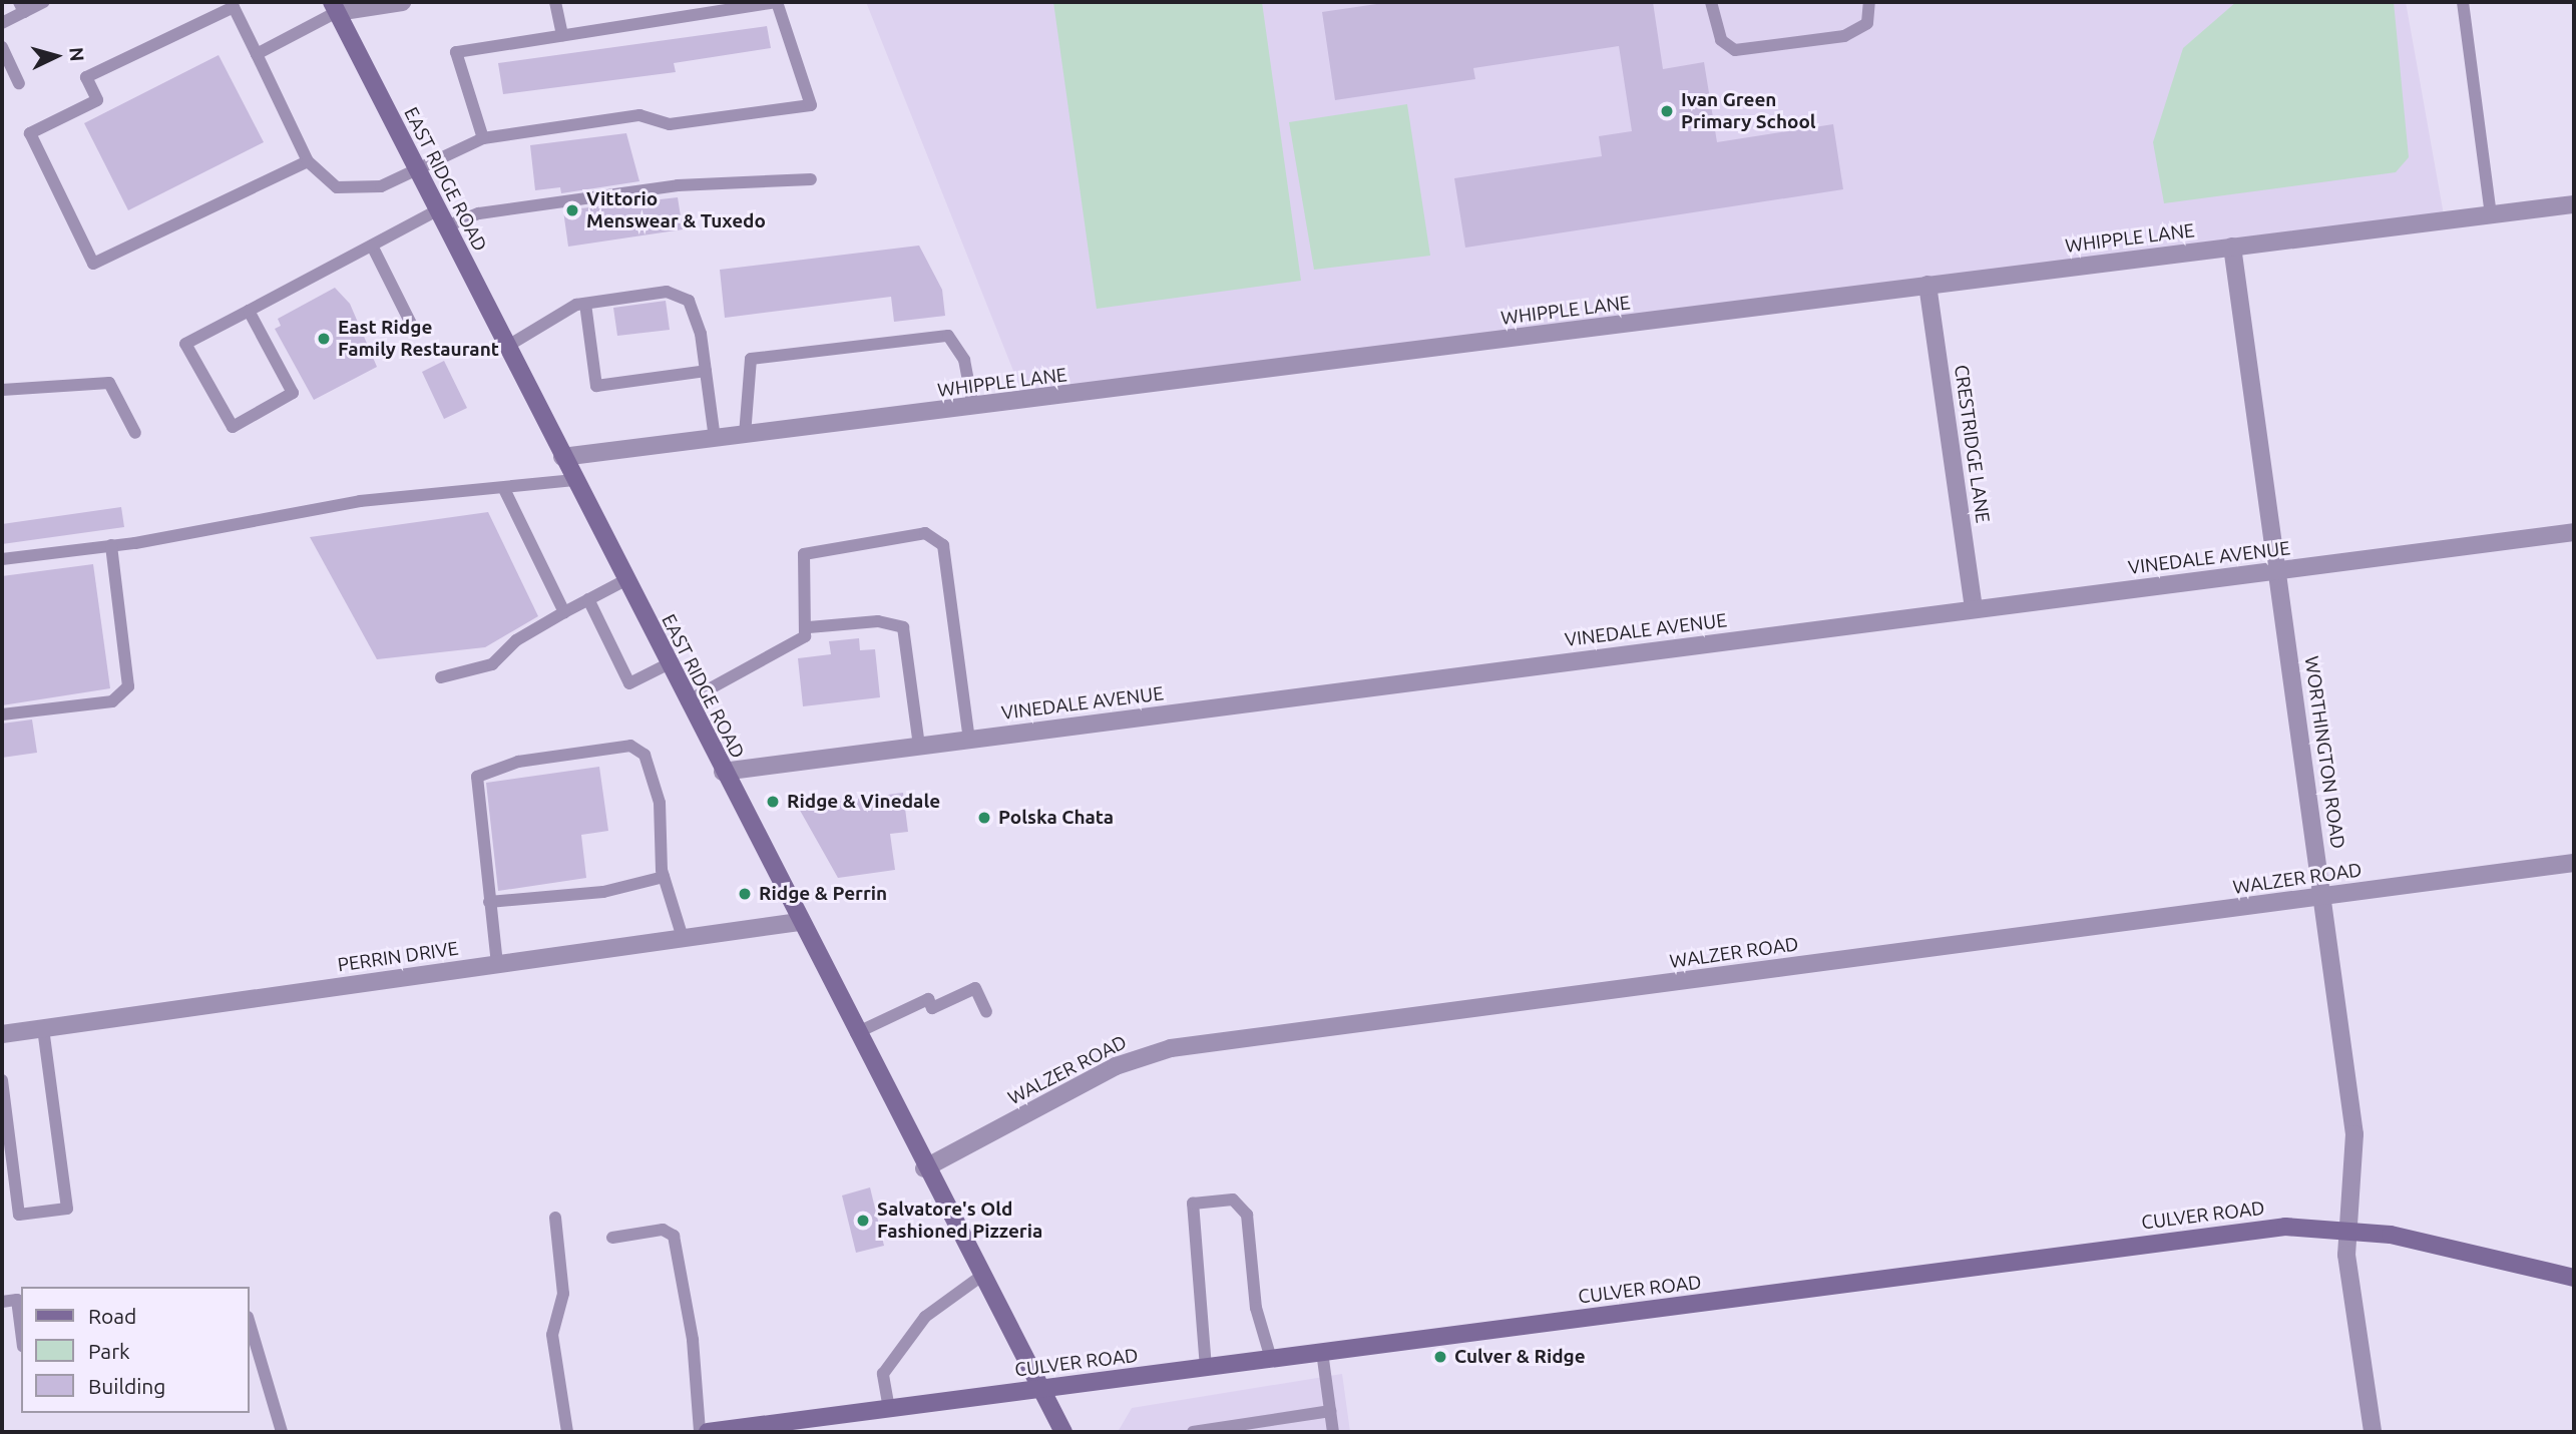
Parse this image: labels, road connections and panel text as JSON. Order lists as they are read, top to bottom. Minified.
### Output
{"streets":{"main road":["EAST RIDGE ROAD","CULVER ROAD"],"street":["WHIPPLE LANE","CRESTRIDGE LANE","VINEDALE AVENUE","WORTHINGTON ROAD","WALZER ROAD","PERRIN DRIVE"]},"crossings":[["EAST RIDGE ROAD","WHIPPLE LANE"],["EAST RIDGE ROAD","VINEDALE AVENUE"],["EAST RIDGE ROAD","WALZER ROAD"],["EAST RIDGE ROAD","PERRIN DRIVE"],["EAST RIDGE ROAD","CULVER ROAD"],["WHIPPLE LANE","CRESTRIDGE LANE"],["WHIPPLE LANE","WORTHINGTON ROAD"],["CRESTRIDGE LANE","VINEDALE AVENUE"],["VINEDALE AVENUE","WORTHINGTON ROAD"],["WORTHINGTON ROAD","WALZER ROAD"],["WORTHINGTON ROAD","CULVER ROAD"]],"places":["Ivan Green Primary School","Vittorio Menswear & Tuxedo","East Ridge Family Restaurant","Ridge & Vinedale","Polska Chata","Ridge & Perrin","Salvatore's Old Fashioned Pizzeria","Culver & Ridge"],"legend":["Road","Park","Building"],"north":"right"}
